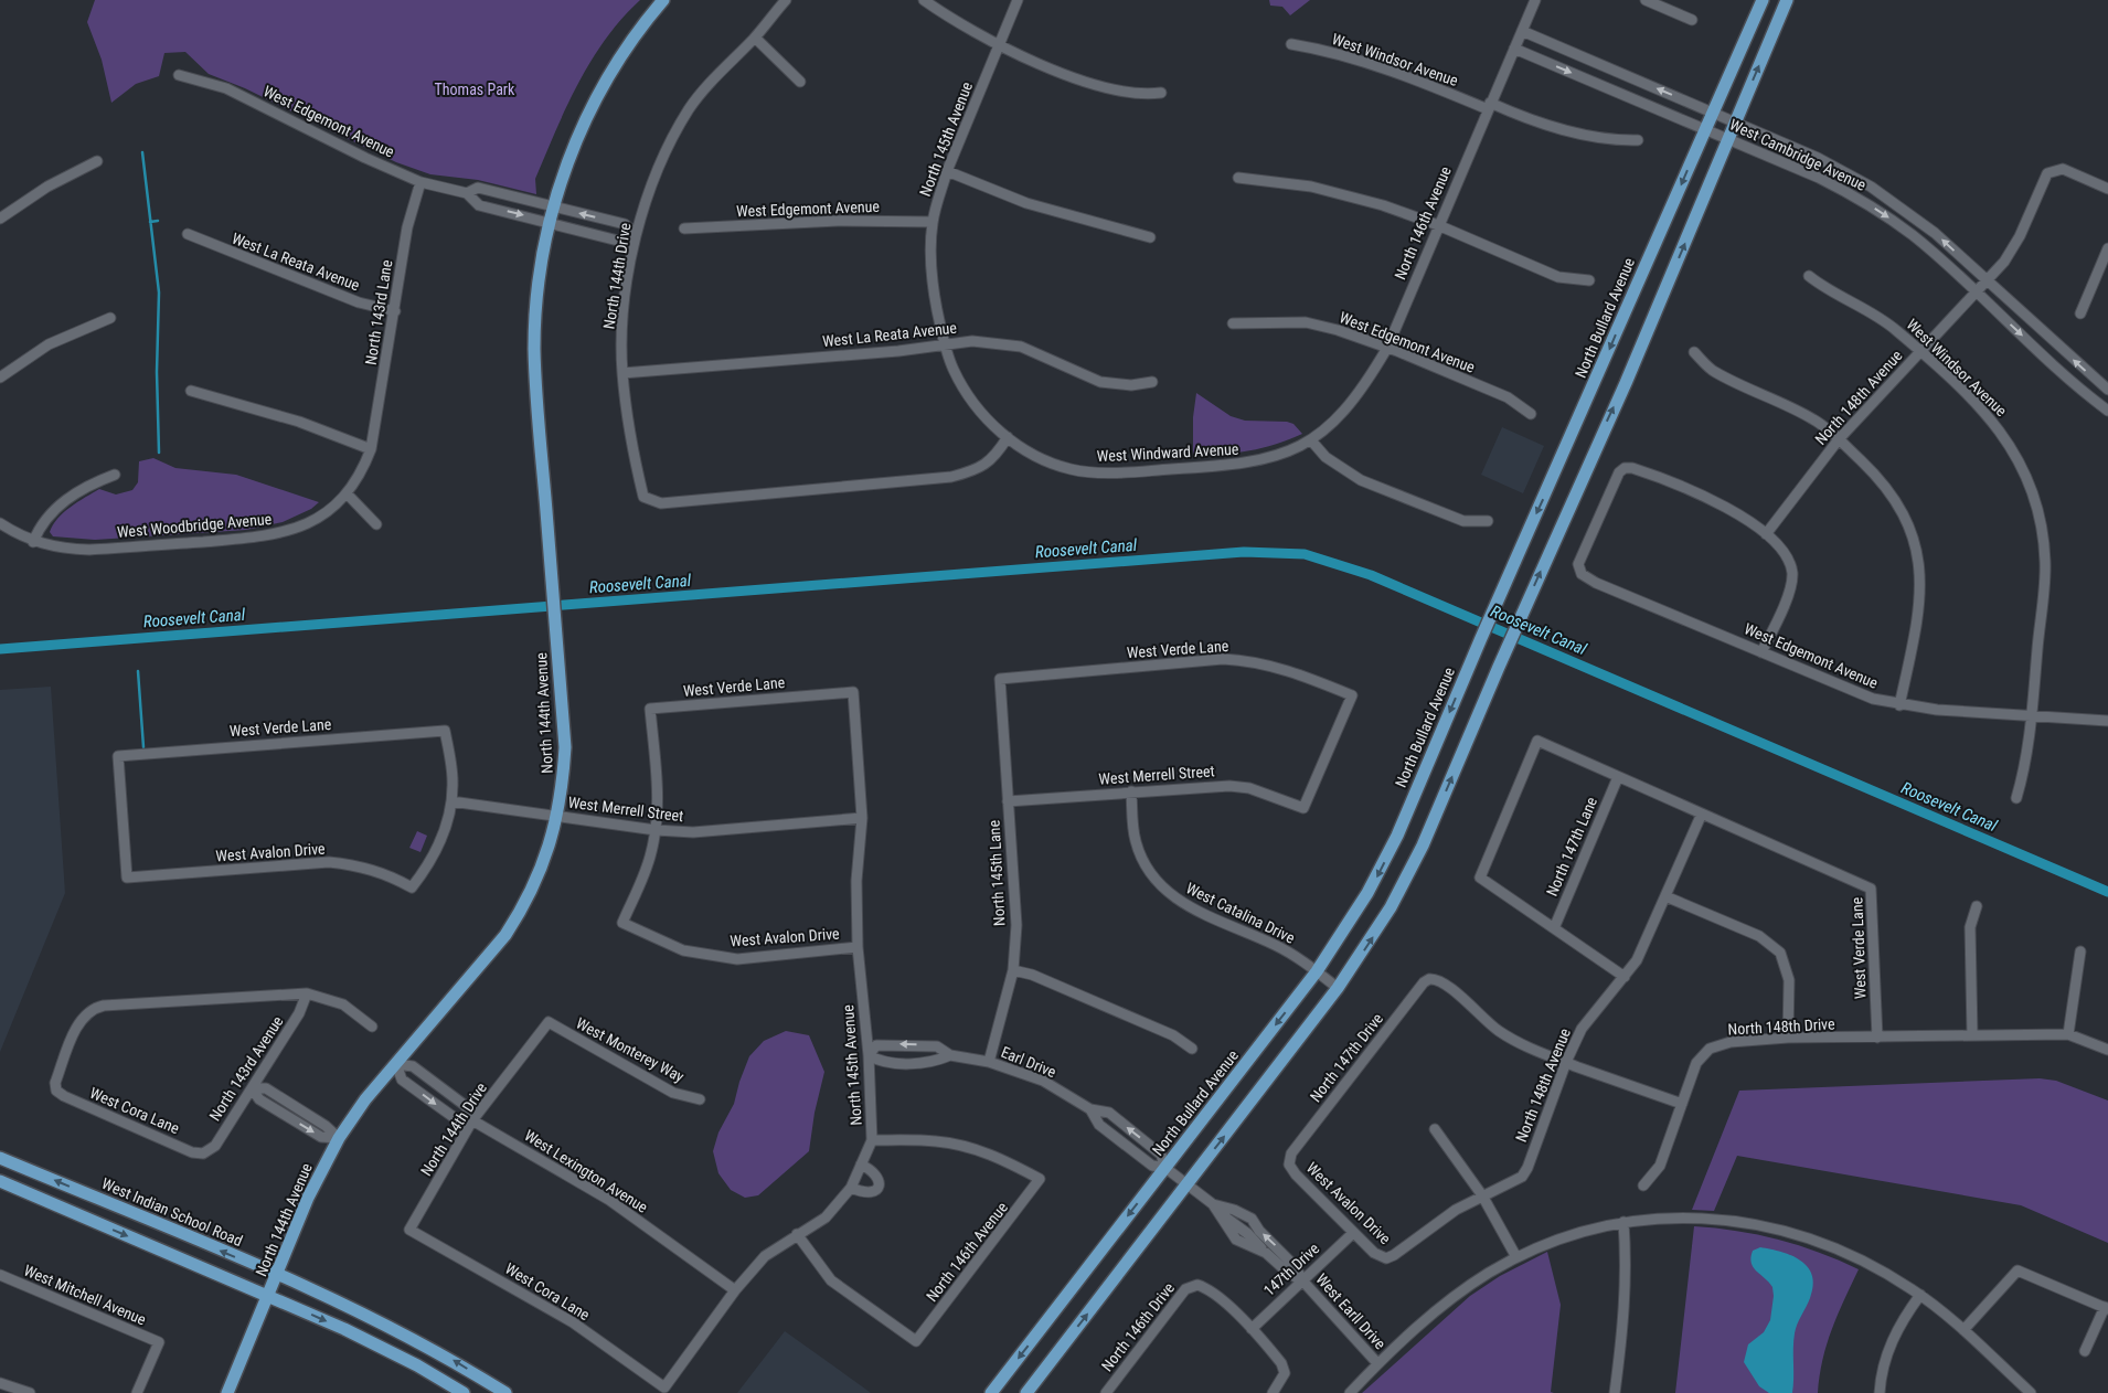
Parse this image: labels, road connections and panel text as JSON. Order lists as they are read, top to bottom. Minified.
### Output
{"streets":{"main road":["North Bullard Avenue","North 144th Avenue","West Indian School Road"],"street":["West Windsor Avenue","West Edgemont Avenue","North 145th Avenue","West Cambridge Avenue","North 146th Avenue","West La Reata Avenue","North 144th Drive","North 143rd Lane","North 148th Avenue","West Windward Avenue","West Woodbridge Avenue","West Verde Lane","West Merrell Street","North 147th Lane","West Avalon Drive","North 145th Lane","West Catalina Drive","North 148th Drive","West Monterey Way","North 147th Drive","Earl Drive","North 143rd Avenue","West Cora Lane","West Lexington Avenue","147th Drive","West Mitchell Avenue","West Earll Drive","North 146th Drive"]},"crossings":[["West Windsor Avenue","West Edgemont Avenue"],["West Windsor Avenue","North 146th Avenue"],["West Windsor Avenue","North 148th Avenue"],["West Edgemont Avenue","North 145th Avenue"],["West Edgemont Avenue","North 146th Avenue"],["West Edgemont Avenue","North 144th Drive"],["West Edgemont Avenue","North 143rd Lane"],["West Edgemont Avenue","North 148th Avenue"],["West Edgemont Avenue","North 144th Avenue"],["North 145th Avenue","North 146th Avenue"],["North 145th Avenue","West La Reata Avenue"],["North 145th Avenue","North 144th Drive"],["North 145th Avenue","West Windward Avenue"],["North 145th Avenue","West Verde Lane"],["North 145th Avenue","West Merrell Street"],["North 145th Avenue","West Avalon Drive"],["North 145th Avenue","Earl Drive"],["North 145th Avenue","West Cora Lane"],["North 145th Avenue","West Lexington Avenue"],["West Cambridge Avenue","North 146th Avenue"],["West Cambridge Avenue","North Bullard Avenue"],["West Cambridge Avenue","North 148th Avenue"],["North 146th Avenue","West Windward Avenue"],["West La Reata Avenue","North 144th Drive"],["West La Reata Avenue","North 143rd Lane"],["North 144th Drive","West Windward Avenue"],["North 144th Drive","West Monterey Way"],["North 144th Drive","West Cora Lane"],["North 144th Drive","West Lexington Avenue"],["North 143rd Lane","West Woodbridge Avenue"],["North Bullard Avenue","West Catalina Drive"],["North Bullard Avenue","Earl Drive"],["North Bullard Avenue","West Earll Drive"],["North 148th Avenue","West Verde Lane"],["North 148th Avenue","West Avalon Drive"],["North 148th Avenue","North 147th Drive"],["West Verde Lane","West Merrell Street"],["West Verde Lane","North 147th Lane"],["West Verde Lane","West Avalon Drive"],["West Verde Lane","North 145th Lane"],["West Verde Lane","North 148th Drive"],["North 144th Avenue","West Merrell Street"],["North 144th Avenue","West Lexington Avenue"],["North 144th Avenue","West Indian School Road"],["West Merrell Street","West Avalon Drive"],["West Merrell Street","North 145th Lane"],["West Merrell Street","West Catalina Drive"],["West Avalon Drive","North 147th Drive"],["West Avalon Drive","147th Drive"],["North 145th Lane","Earl Drive"],["Earl Drive","West Earll Drive"],["North 143rd Avenue","West Cora Lane"],["147th Drive","West Earll Drive"],["147th Drive","North 146th Drive"]],"water":["Roosevelt Canal"],"parks":["Thomas Park"]}
